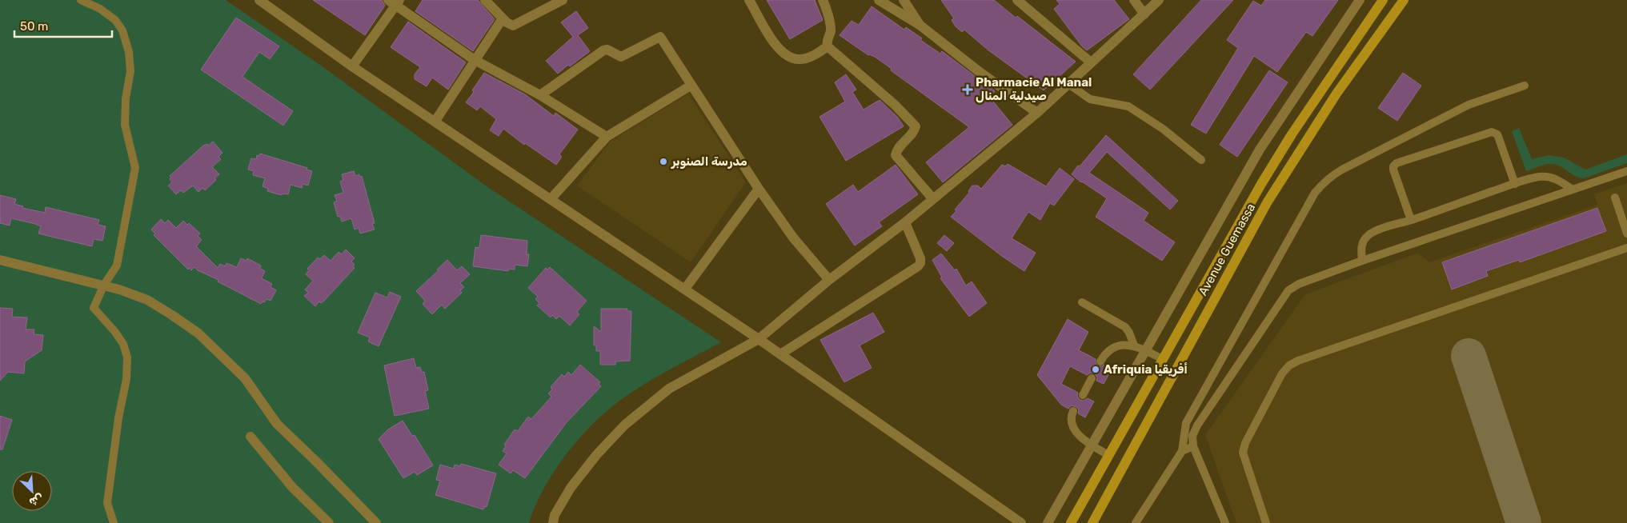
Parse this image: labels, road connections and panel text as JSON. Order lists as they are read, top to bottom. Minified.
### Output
{"streets":{"main road":["Avenue Guemassa"]},"places":{"health":["Pharmacie Al Manal صيدلية المنال"],"other":["مدرسة الصنوبر","Afriquia أفريقيا"]},"scale_bar":"50 m","north":"bottom right"}
